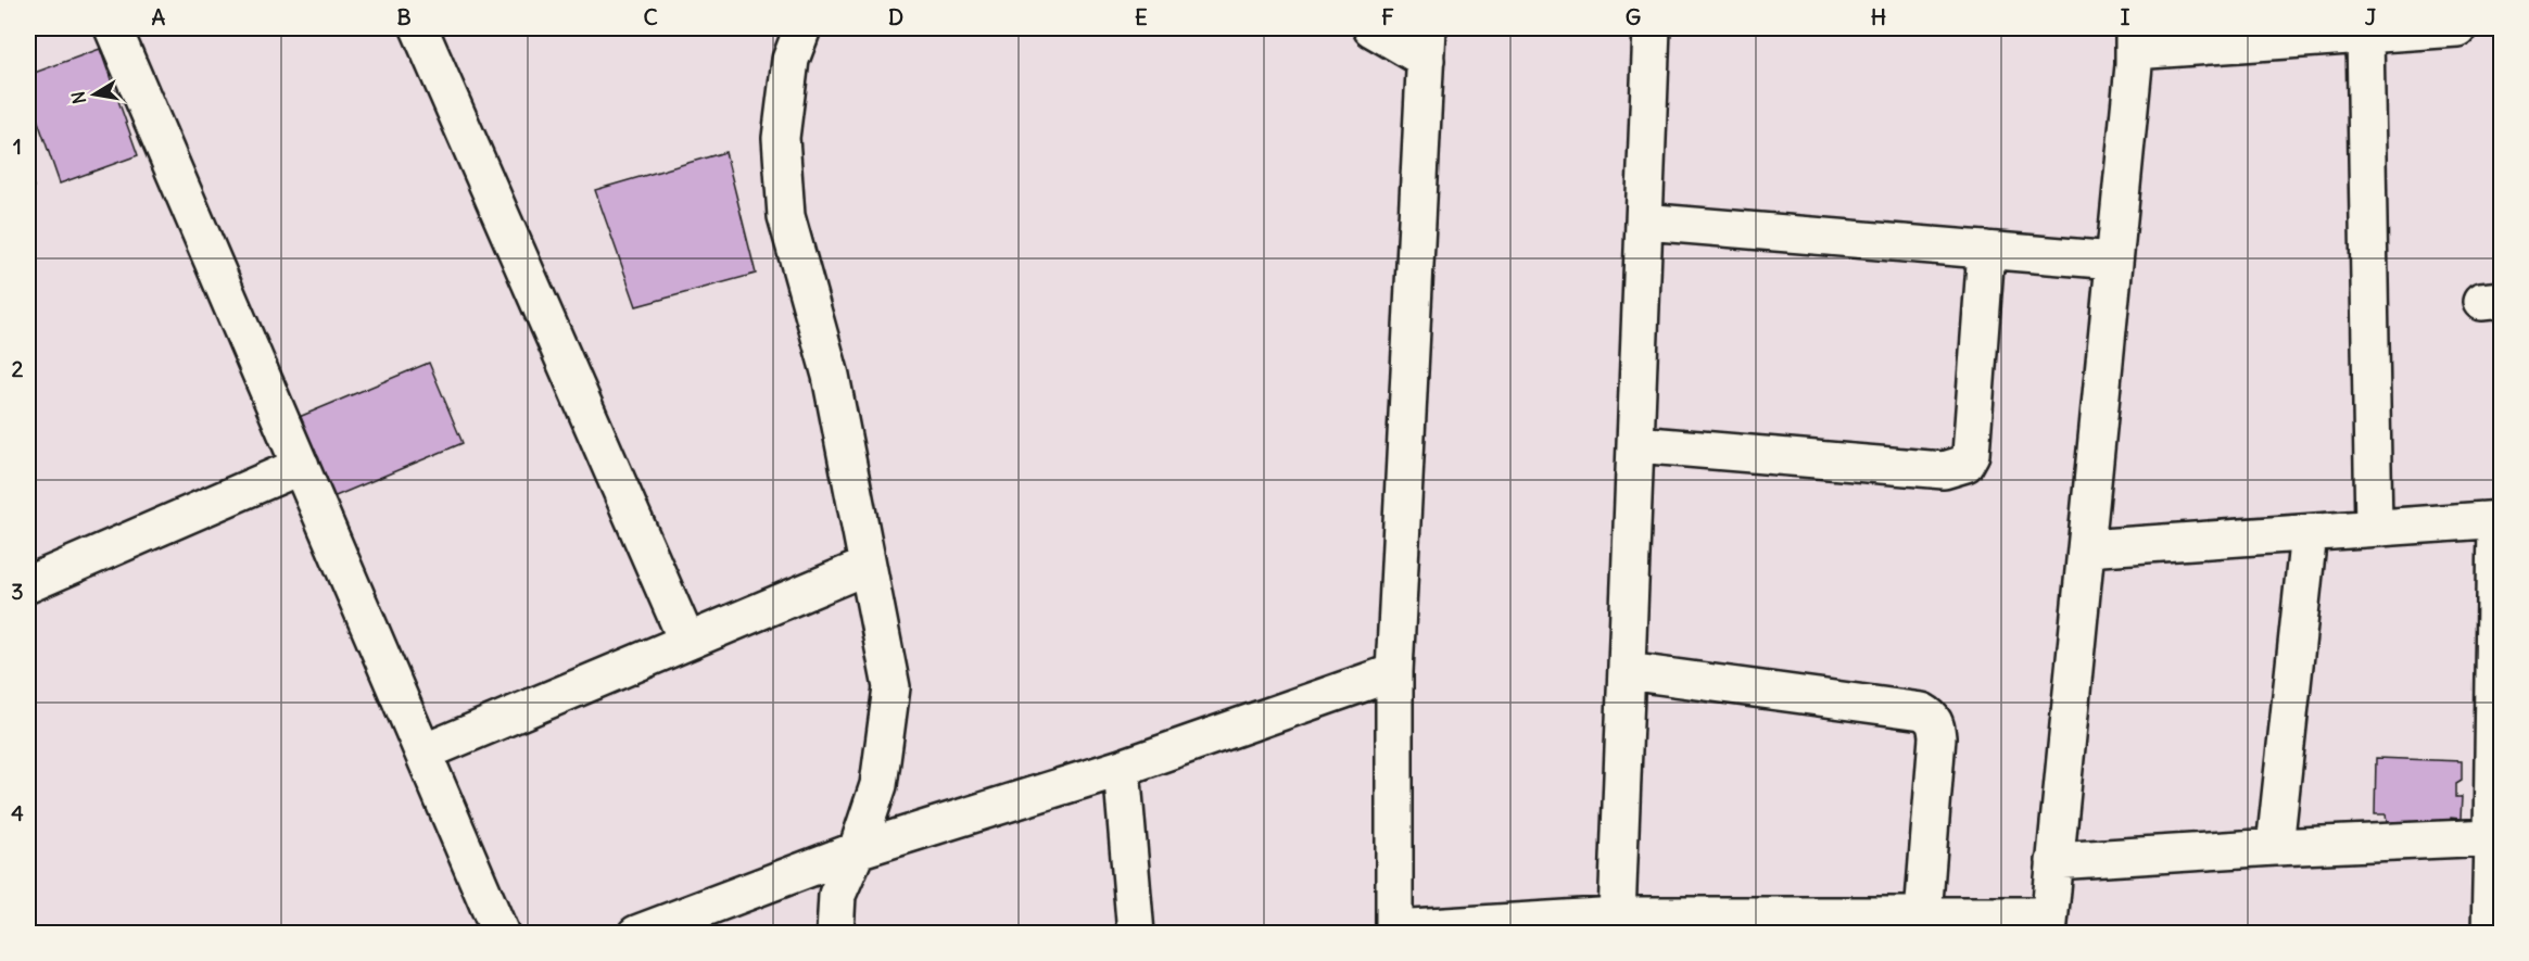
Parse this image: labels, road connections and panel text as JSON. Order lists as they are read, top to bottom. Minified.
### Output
{"north":"left","grid":{"columns":["A","B","C","D","E","F","G","H","I","J"],"rows":["1","2","3","4"]}}
